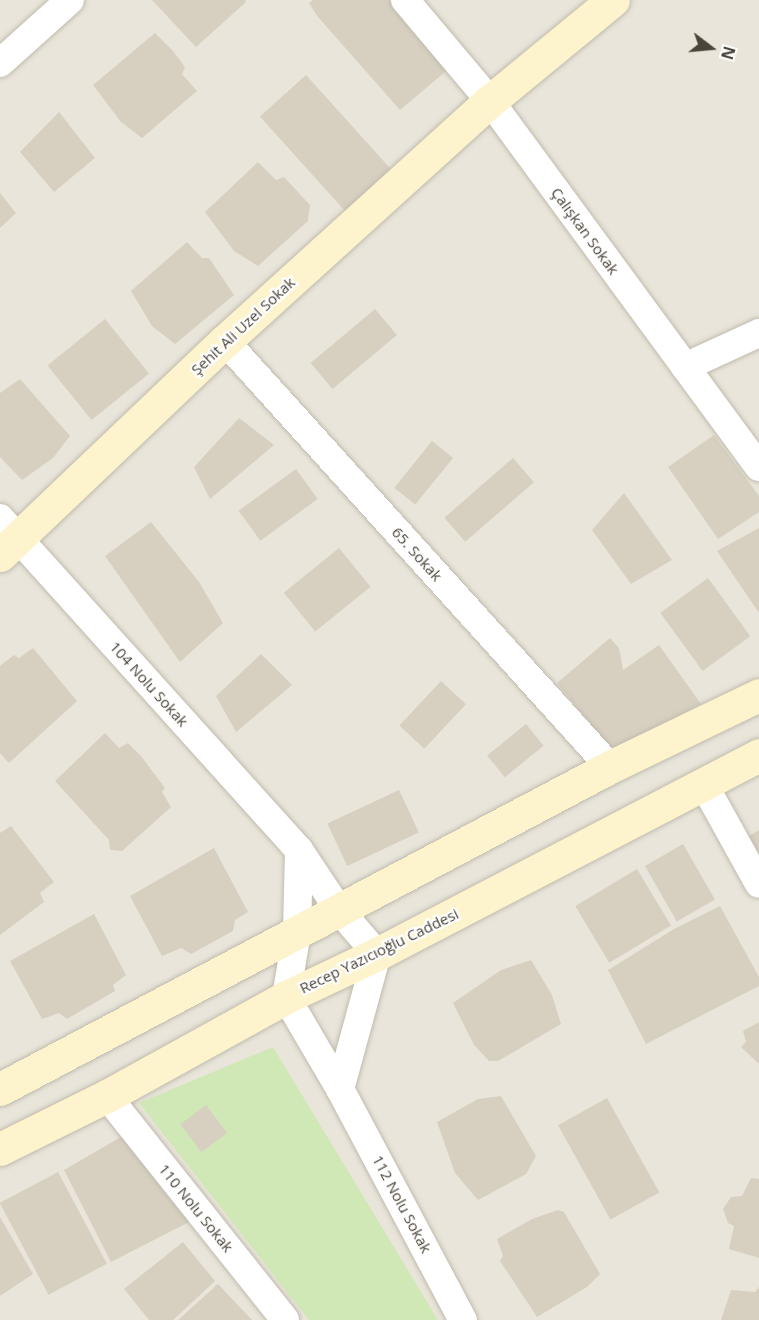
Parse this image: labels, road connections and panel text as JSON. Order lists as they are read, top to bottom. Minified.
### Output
{"streets":{"street":["Çalışkan Sokak","Şehit Ali Uzel Sokak","65. Sokak","104 Nolu Sokak","Recep Yazıcıoğlu Caddesi","112 Nolu Sokak","110 Nolu Sokak"]},"crossings":[["Çalışkan Sokak","Şehit Ali Uzel Sokak"],["Şehit Ali Uzel Sokak","65. Sokak"],["Şehit Ali Uzel Sokak","104 Nolu Sokak"],["104 Nolu Sokak","Recep Yazıcıoğlu Caddesi"],["Recep Yazıcıoğlu Caddesi","112 Nolu Sokak"],["Recep Yazıcıoğlu Caddesi","110 Nolu Sokak"]],"north":"right"}
